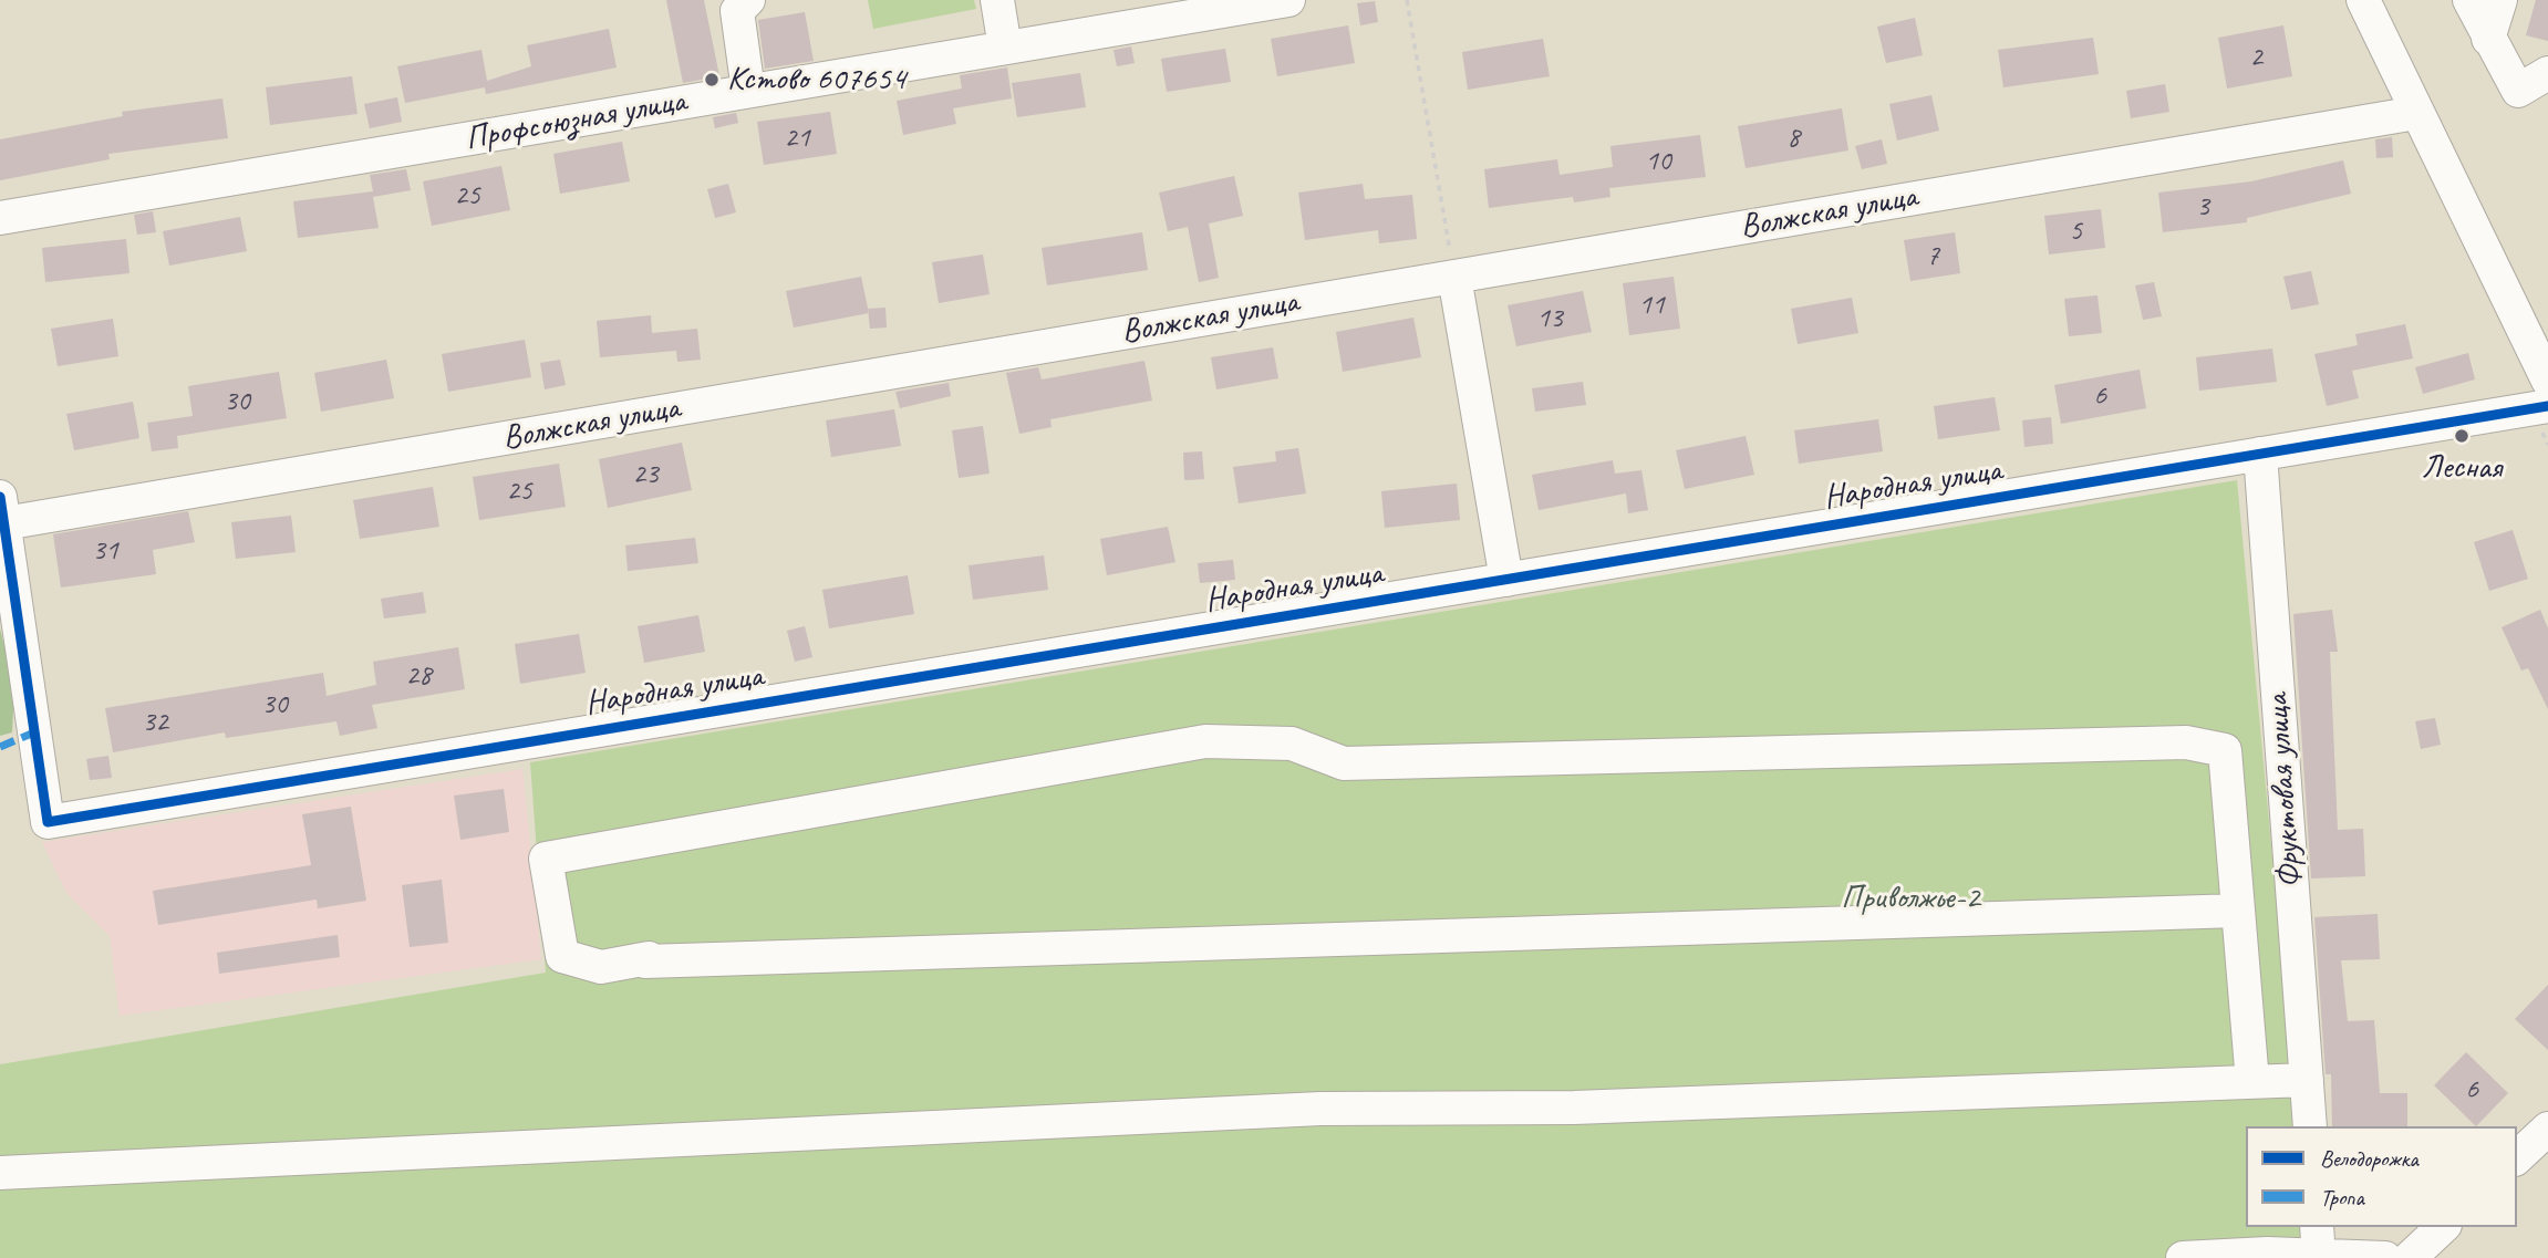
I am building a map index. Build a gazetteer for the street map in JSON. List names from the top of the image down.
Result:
{
  "streets": {
    "street": [
      "Профсоюзная улица",
      "Волжская улица",
      "Народная улица",
      "Фруктовая улица"
    ]
  },
  "crossings": [
    ["Волжская улица", "Народная улица"],
    ["Народная улица", "Фруктовая улица"]
  ],
  "parks": ["Приволжье-2"],
  "places": ["Кстово 607654", "Лесная"],
  "house_numbers": [
    "2",
    "21",
    "8",
    "10",
    "25",
    "3",
    "5",
    "7",
    "11",
    "13",
    "6",
    "30",
    "23",
    "25",
    "31",
    "28",
    "30",
    "32",
    "6"
  ],
  "legend": ["Велодорожка", "Тропа"]
}
